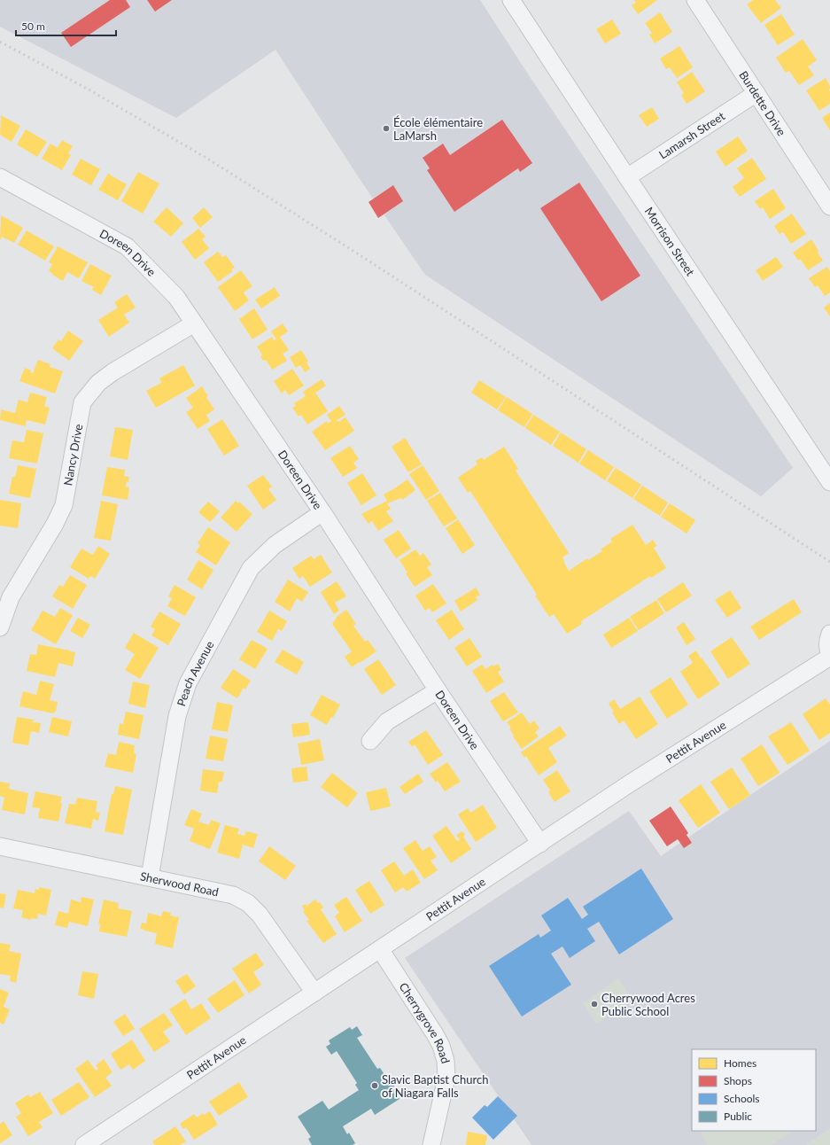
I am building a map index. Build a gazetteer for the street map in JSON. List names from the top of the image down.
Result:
{
  "streets": {
    "street": [
      "Burdette Drive",
      "Lamarsh Street",
      "Morrison Street",
      "Doreen Drive",
      "Nancy Drive",
      "Peach Avenue",
      "Pettit Avenue",
      "Sherwood Road",
      "Cherrygrove Road"
    ]
  },
  "crossings": [
    ["Burdette Drive", "Lamarsh Street"],
    ["Lamarsh Street", "Morrison Street"],
    ["Doreen Drive", "Nancy Drive"],
    ["Doreen Drive", "Peach Avenue"],
    ["Doreen Drive", "Pettit Avenue"],
    ["Peach Avenue", "Sherwood Road"],
    ["Pettit Avenue", "Sherwood Road"],
    ["Pettit Avenue", "Cherrygrove Road"]
  ],
  "places": ["École élémentaire LaMarsh", "Cherrywood Acres Public School", "Slavic Baptist Church of Niagara Falls"],
  "legend": [
    "Homes",
    "Shops",
    "Schools",
    "Public"
  ],
  "scale_bar": "50 m"
}
